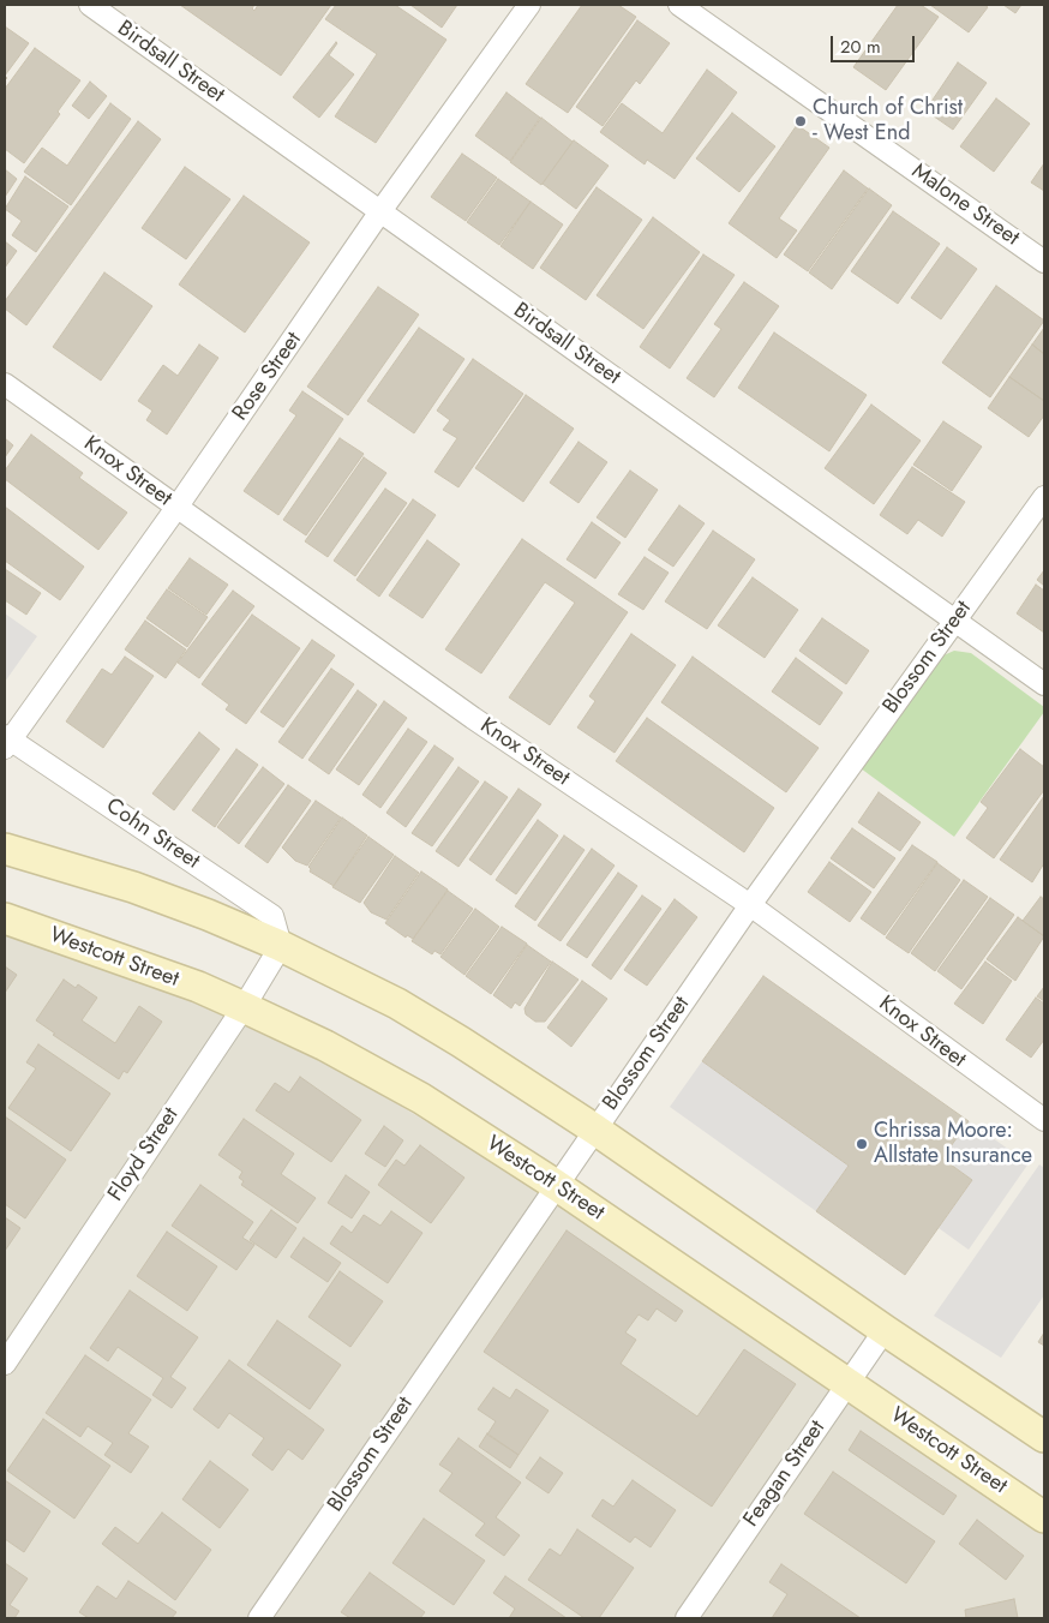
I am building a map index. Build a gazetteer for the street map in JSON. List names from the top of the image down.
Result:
{
  "streets": {
    "main road": ["Westcott Street"],
    "street": [
      "Birdsall Street",
      "Malone Street",
      "Rose Street",
      "Knox Street",
      "Blossom Street",
      "Cohn Street",
      "Floyd Street",
      "Feagan Street"
    ]
  },
  "crossings": [
    ["Birdsall Street", "Rose Street"],
    ["Birdsall Street", "Blossom Street"],
    ["Rose Street", "Knox Street"],
    ["Rose Street", "Cohn Street"],
    ["Knox Street", "Blossom Street"],
    ["Blossom Street", "Westcott Street"],
    ["Cohn Street", "Floyd Street"],
    ["Westcott Street", "Floyd Street"],
    ["Westcott Street", "Feagan Street"]
  ],
  "places": ["Church of Christ - West End", "Chrissa Moore: Allstate Insurance"],
  "scale_bar": "20 m"
}
